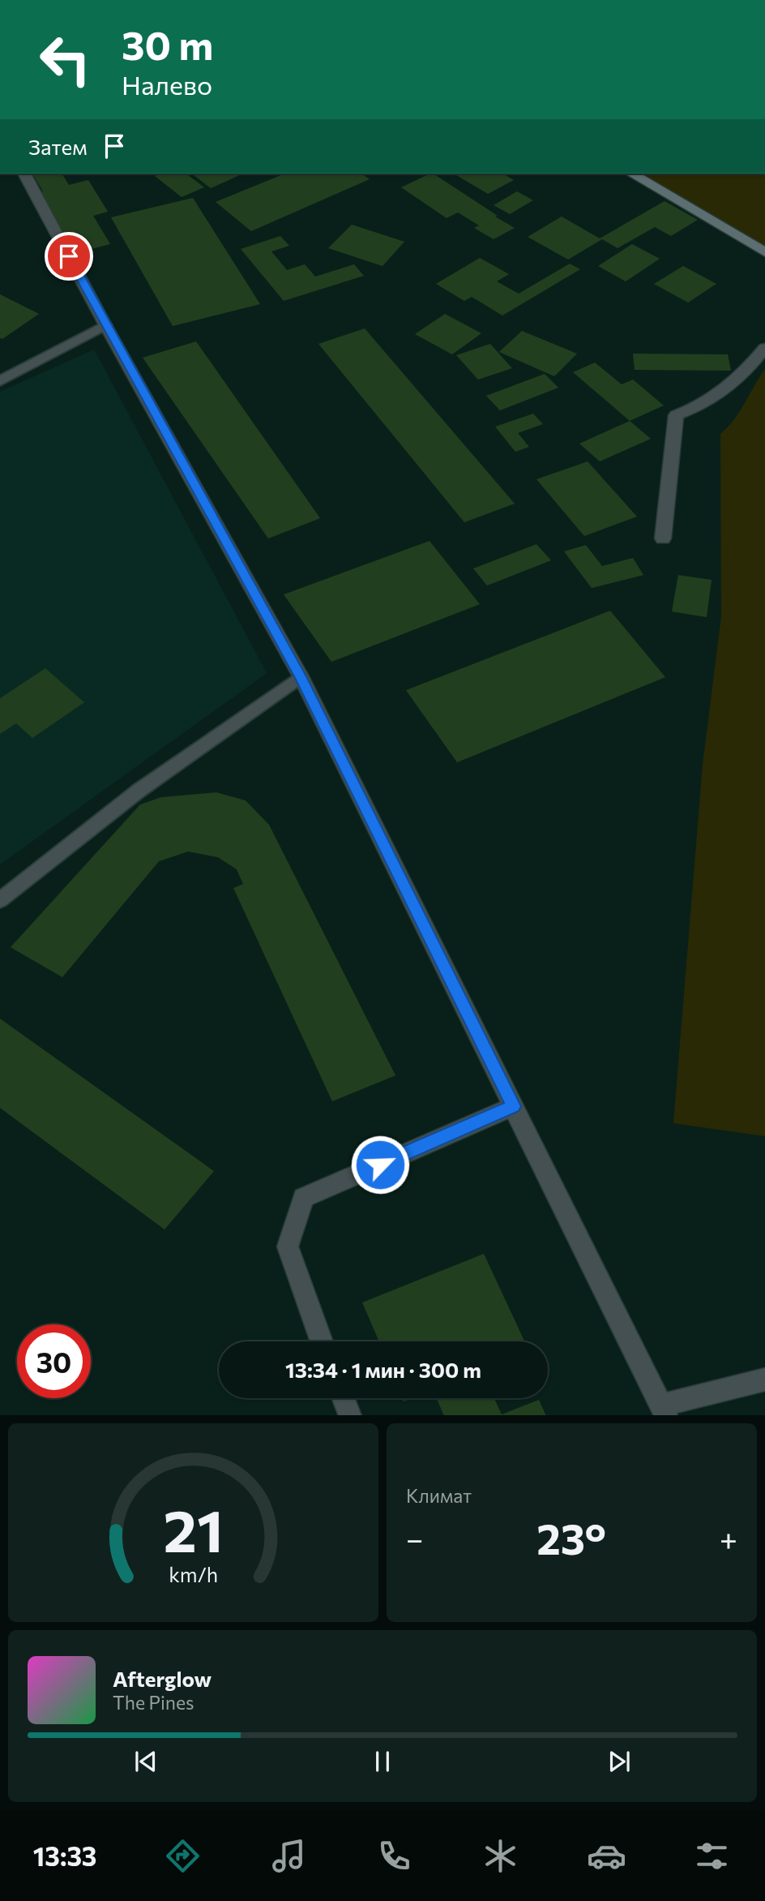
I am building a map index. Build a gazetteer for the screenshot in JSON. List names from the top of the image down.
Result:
{
  "page": {
    "turn": ["30 m", "Налево"],
    "then": "Затем",
    "limit": "30",
    "trip": "13:34 · 1 мин · 300 m",
    "tile": "Климат",
    "heat": ["−", "23°", "+"],
    "song": ["Afterglow", "The Pines"],
    "tabs": "13:33",
    "gauge": ["21", "km/h"]
  }
}
